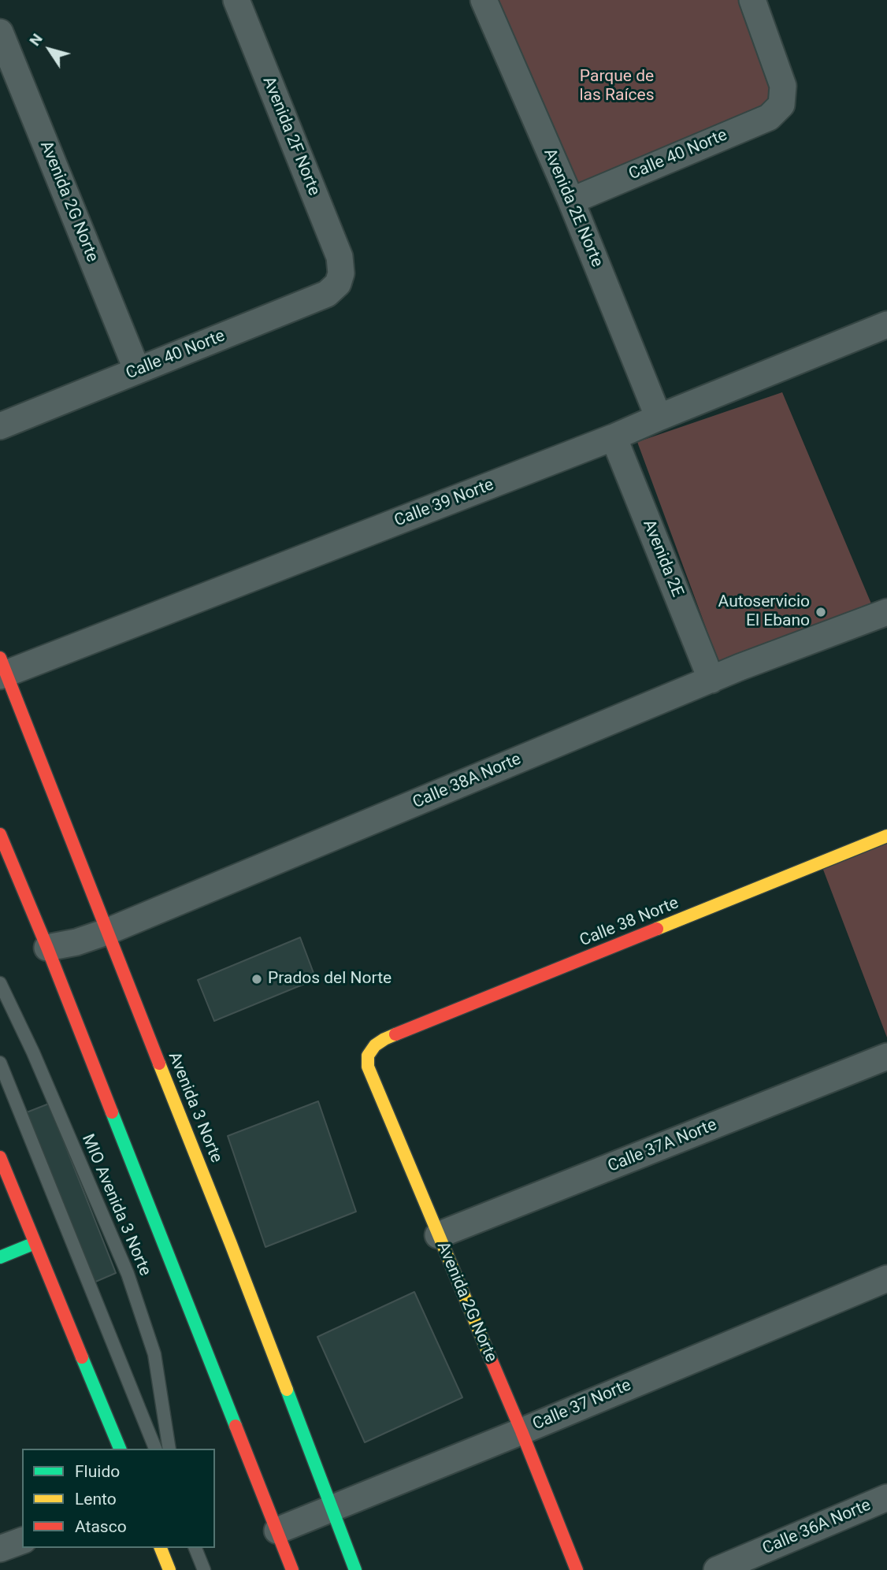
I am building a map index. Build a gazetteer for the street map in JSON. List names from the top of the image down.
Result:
{
  "streets": {
    "street": [
      "Avenida 2F Norte",
      "Calle 40 Norte",
      "Avenida 2G Norte",
      "Avenida 2E Norte",
      "Calle 39 Norte",
      "Avenida 2E",
      "Calle 38A Norte",
      "Calle 38 Norte",
      "Avenida 3 Norte",
      "Calle 37A Norte",
      "Calle 37 Norte",
      "Calle 36A Norte"
    ],
    "lane": ["MIO Avenida 3 Norte"]
  },
  "crossings": [
    ["Avenida 2F Norte", "Calle 40 Norte"],
    ["Calle 40 Norte", "Avenida 2G Norte"],
    ["Calle 40 Norte", "Avenida 2E Norte"],
    ["Avenida 2G Norte", "Calle 38 Norte"],
    ["Avenida 2G Norte", "Calle 37A Norte"],
    ["Avenida 2G Norte", "Calle 37 Norte"],
    ["Avenida 2E Norte", "Calle 39 Norte"],
    ["Calle 39 Norte", "Avenida 2E"],
    ["Calle 39 Norte", "Avenida 3 Norte"],
    ["Avenida 2E", "Calle 38A Norte"],
    ["Calle 38A Norte", "Avenida 3 Norte"],
    ["Avenida 3 Norte", "Calle 37 Norte"]
  ],
  "parks": ["Parque de las Raíces"],
  "places": ["Autoservicio El Ebano", "Prados del Norte"],
  "legend": ["Fluido", "Lento", "Atasco"],
  "north": "top left"
}
